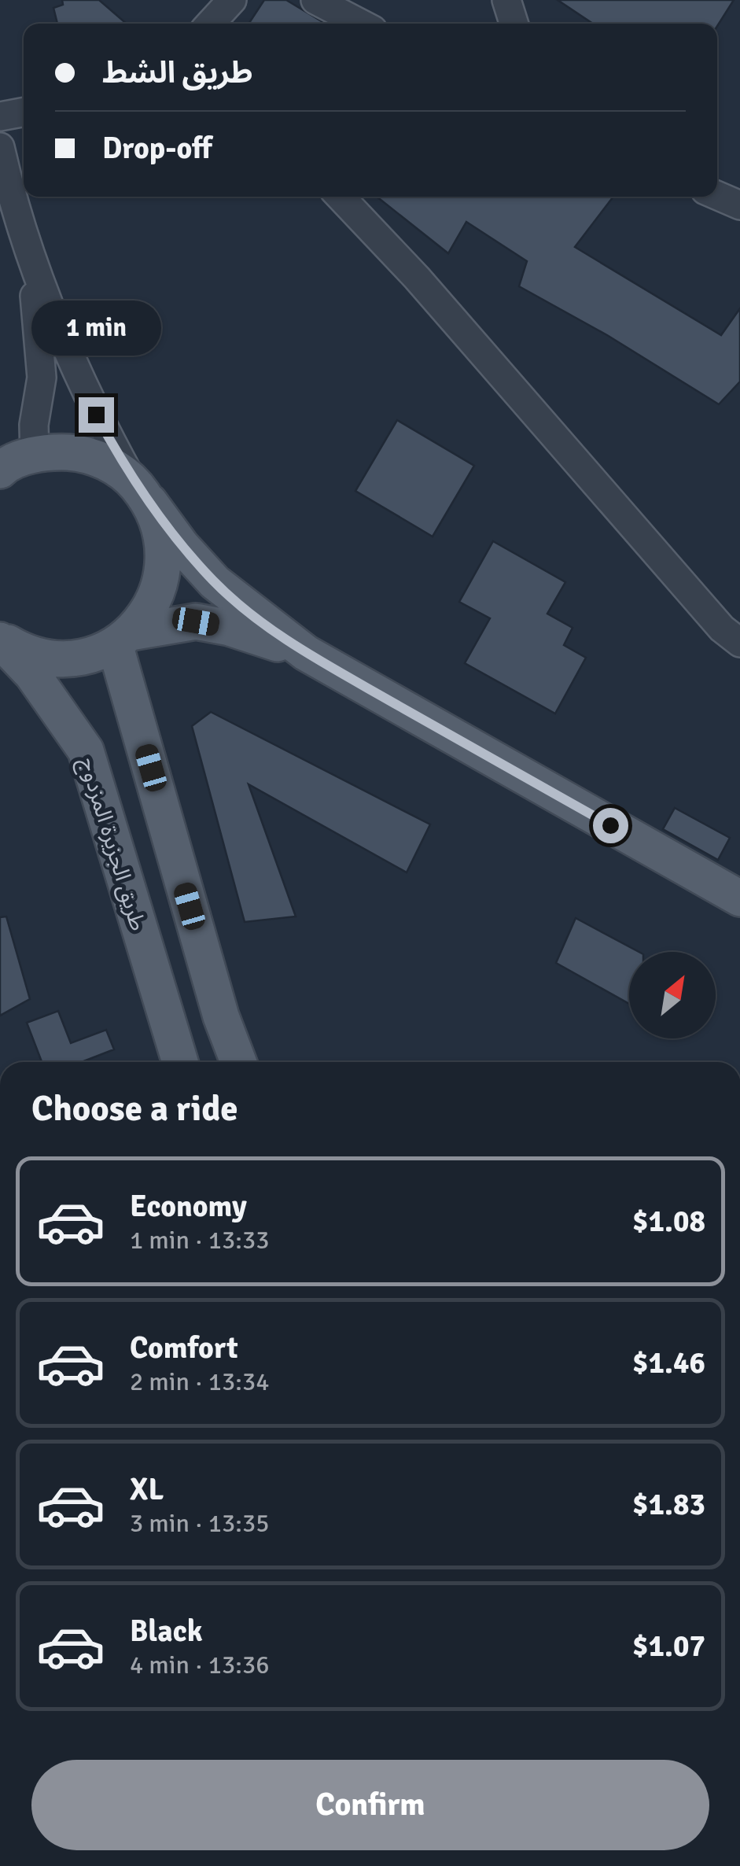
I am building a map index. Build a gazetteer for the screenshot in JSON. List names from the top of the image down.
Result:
{
  "streets": {
    "main road": ["طريق الجزيرة المزدوج"]
  },
  "north": "top right",
  "page": {
    "banner": ["طريق الشط", "Drop-off"],
    "bubble": "1 min",
    "heading": "Choose a ride",
    "list": [
      {
        "name": "Economy",
        "note": "1 min · 13:33",
        "value": "$1.08"
      },
      {
        "name": "Comfort",
        "note": "2 min · 13:34",
        "value": "$1.46"
      },
      {
        "name": "XL",
        "note": "3 min · 13:35",
        "value": "$1.83"
      },
      {
        "name": "Black",
        "note": "4 min · 13:36",
        "value": "$1.07"
      }
    ],
    "buttons": "Confirm"
  }
}
